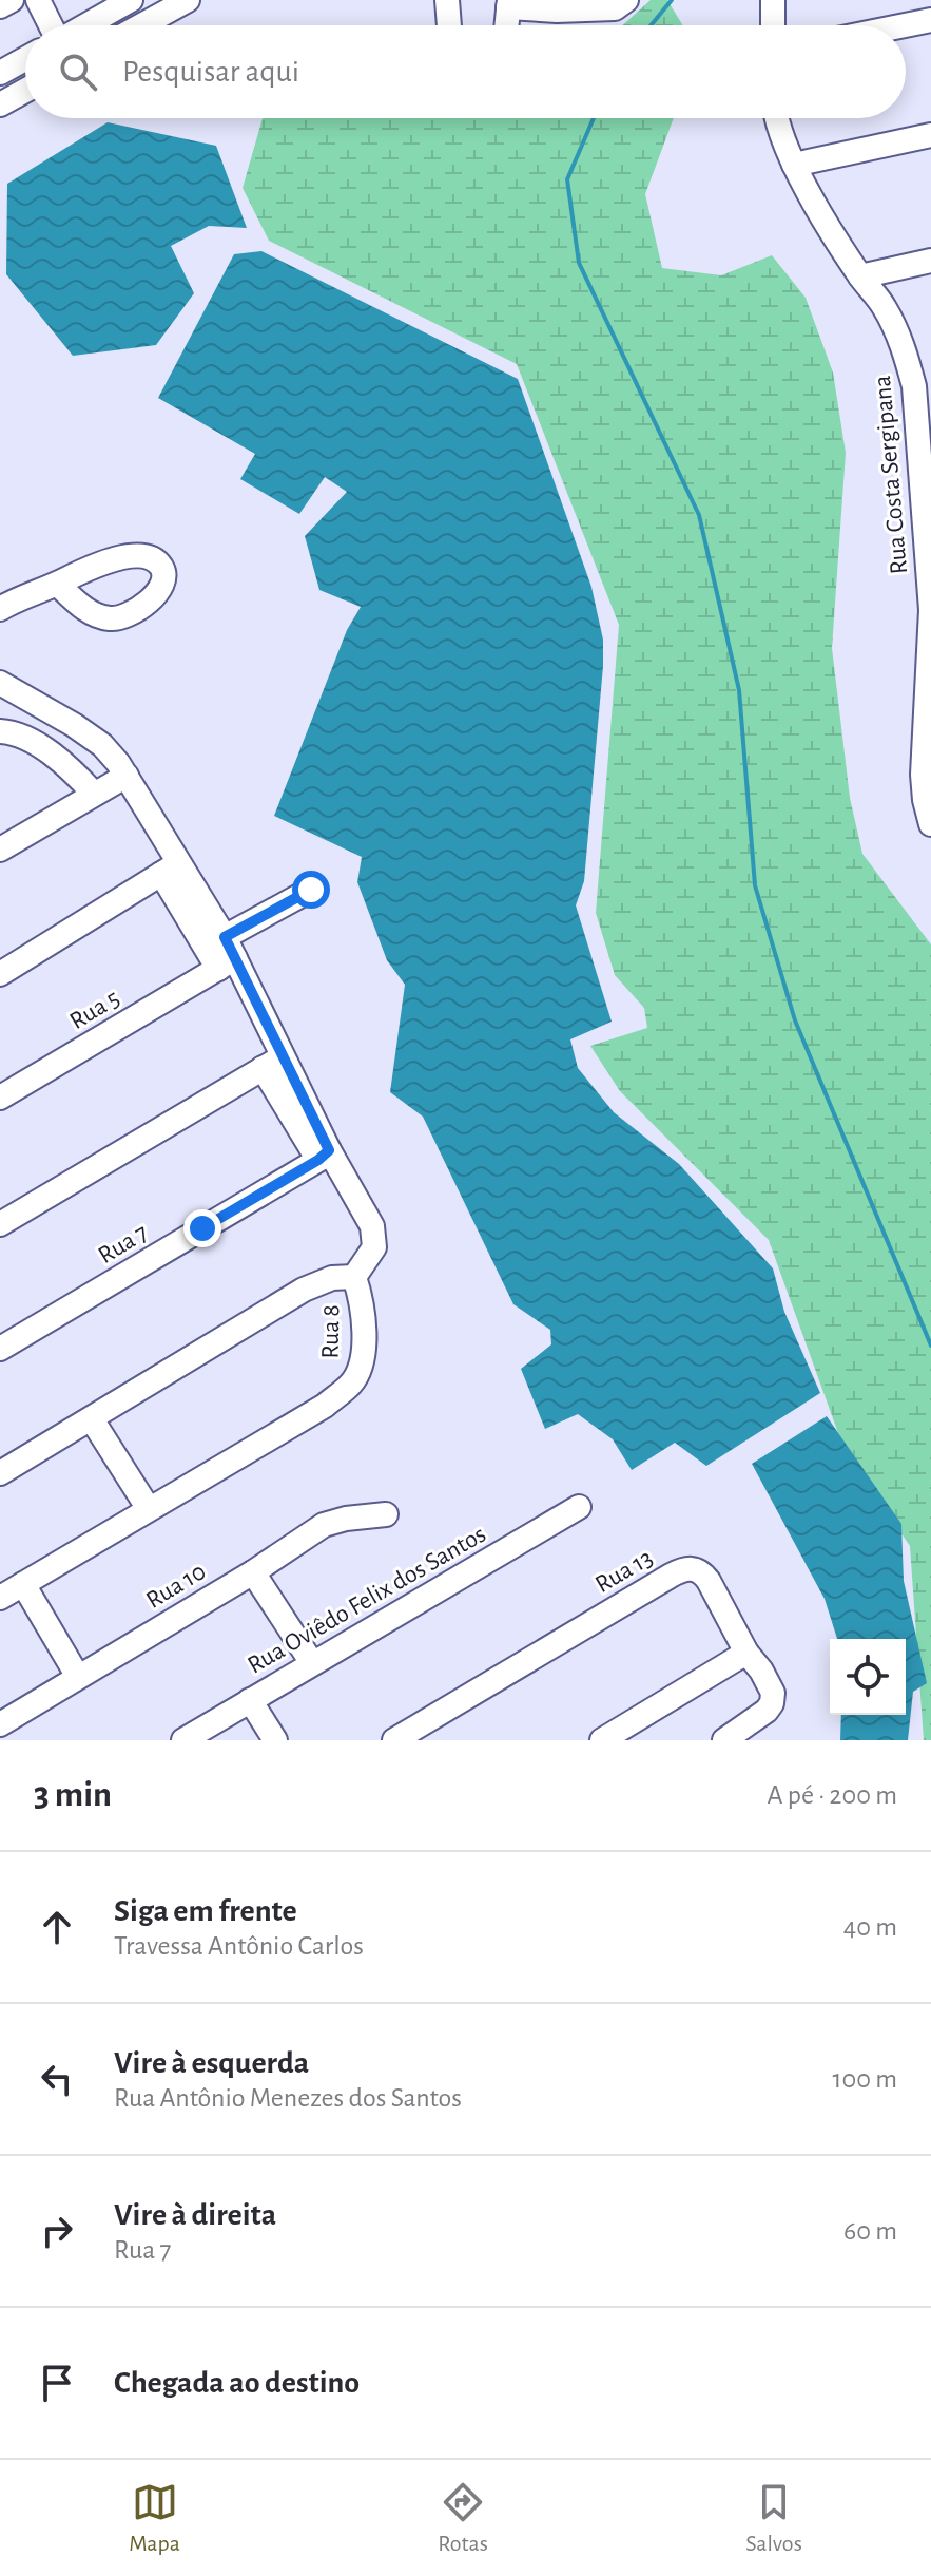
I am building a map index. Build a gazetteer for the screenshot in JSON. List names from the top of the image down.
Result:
{
  "streets": {
    "street": [
      "Rua Costa Sergipana",
      "Rua 5",
      "Rua 7",
      "Rua 8",
      "Rua 13",
      "Rua 10",
      "Rua Oviêdo Felix dos Santos"
    ]
  },
  "page": {
    "search": "Pesquisar aqui",
    "heading": ["3 min", "A pé · 200 m"],
    "list": [
      ["Siga em frente", "Travessa Antônio Carlos", "40 m"],
      ["Vire à esquerda", "Rua Antônio Menezes dos Santos", "100 m"],
      ["Vire à direita", "Rua 7", "60 m"],
      "Chegada ao destino"
    ],
    "nav": ["Mapa", "Rotas", "Salvos"]
  }
}
